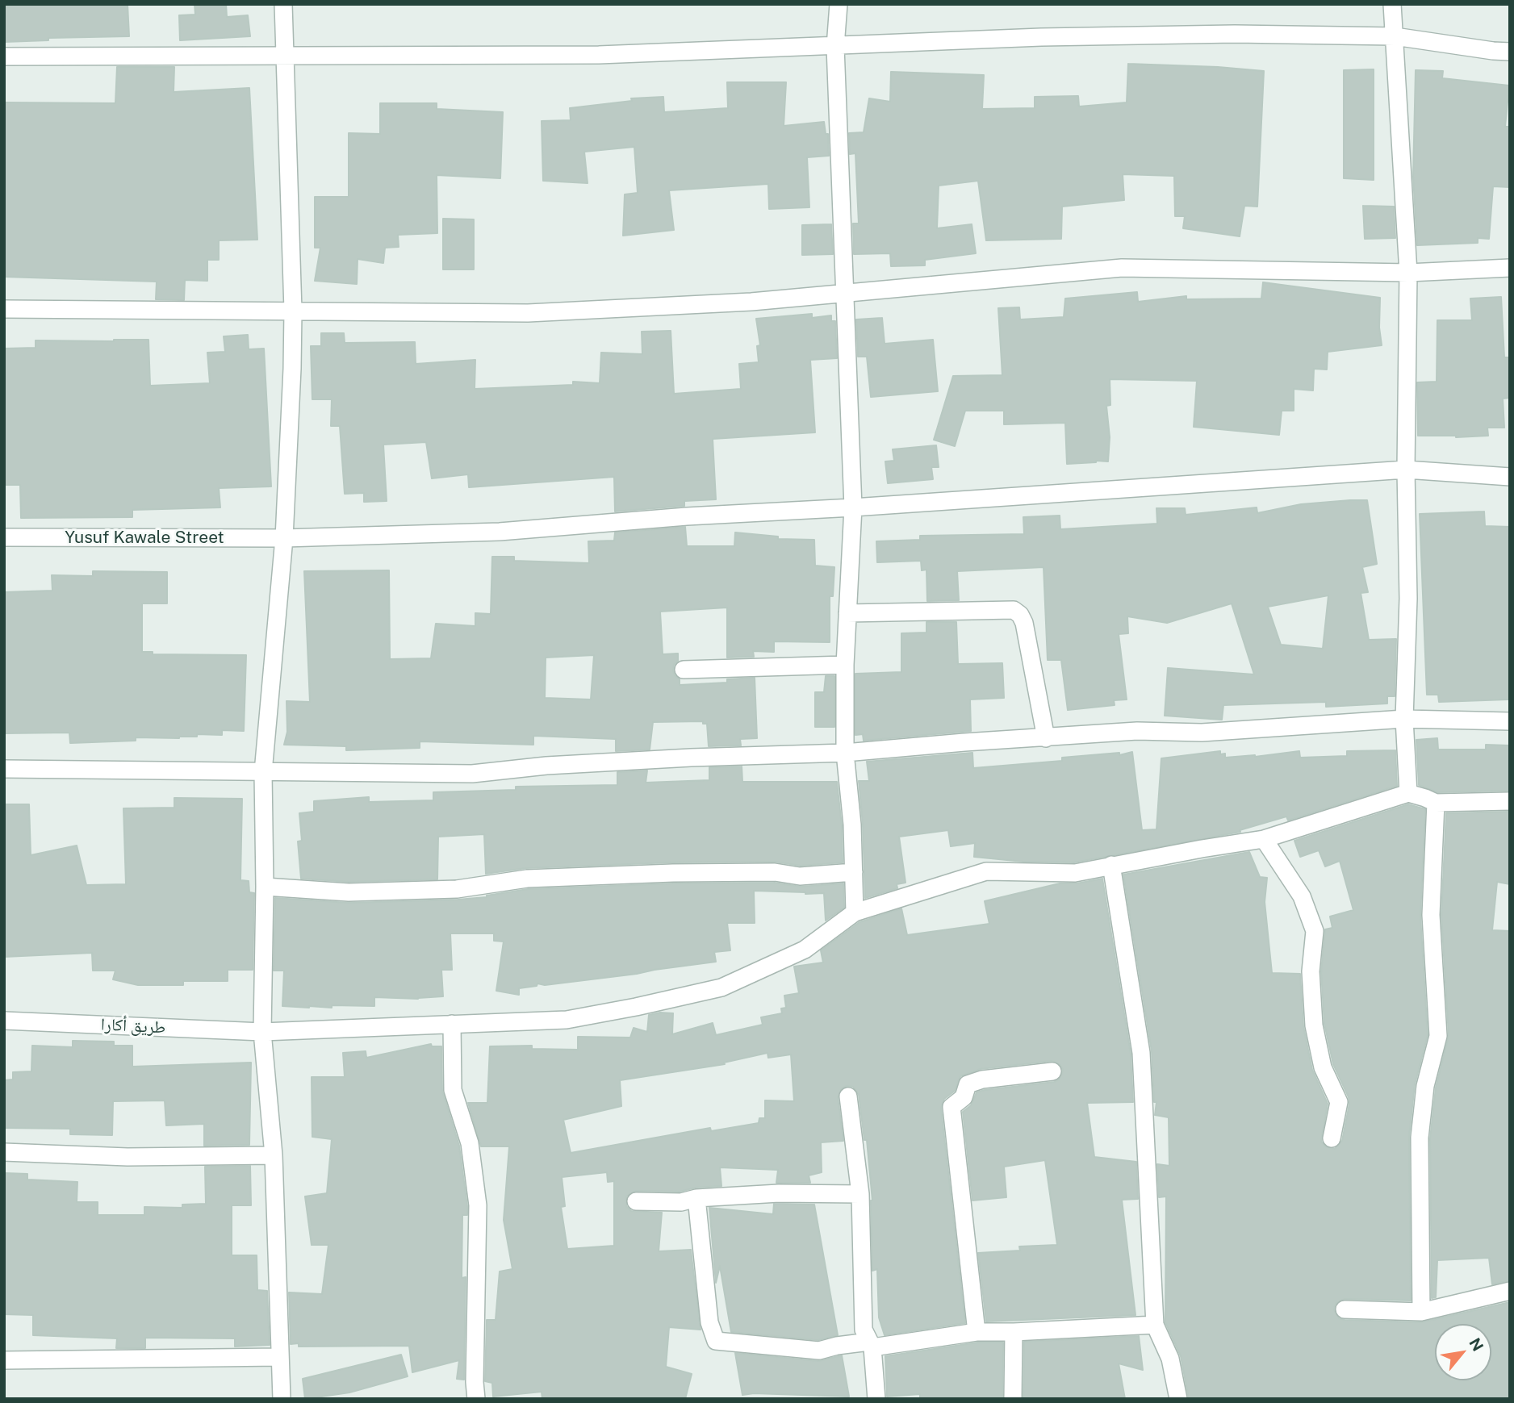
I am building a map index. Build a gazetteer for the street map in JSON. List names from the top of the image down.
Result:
{
  "streets": {
    "street": ["Yusuf Kawale Street", "طريق أكارا"]
  },
  "north": "top right"
}
